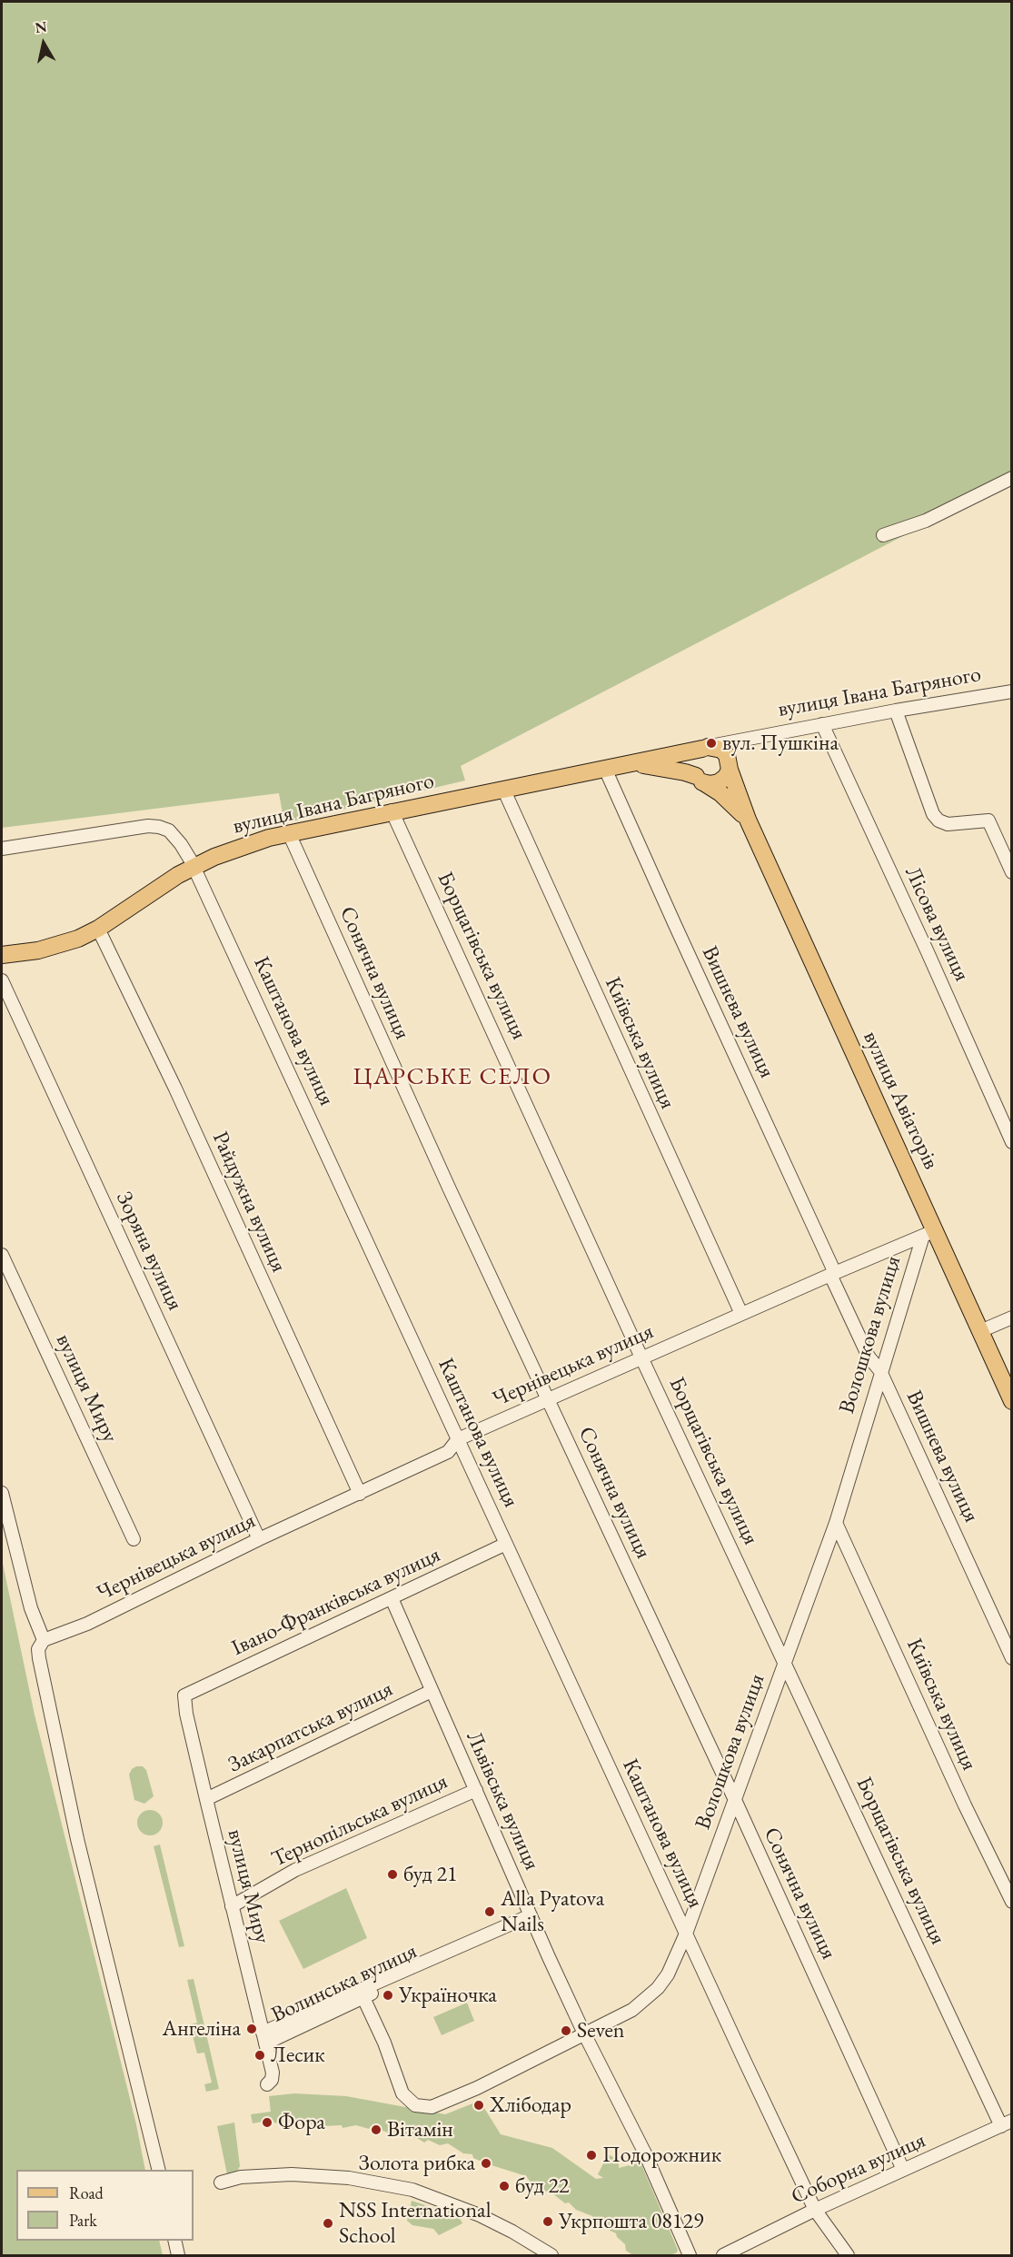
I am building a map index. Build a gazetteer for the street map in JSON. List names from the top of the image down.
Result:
{
  "streets": {
    "main road": ["вулиця Івана Багряного", "вулиця Авіаторів"],
    "street": [
      "Лісова вулиця",
      "Борщагівська вулиця",
      "Сонячна вулиця",
      "Вишнева вулиця",
      "Каштанова вулиця",
      "Київська вулиця",
      "Райдужна вулиця",
      "Зоряна вулиця",
      "Волошкова вулиця",
      "Чернівецька вулиця",
      "вулиця Миру",
      "Івано-Франківська вулиця",
      "Закарпатська вулиця",
      "Львівська вулиця",
      "Тернопільська вулиця",
      "Волинська вулиця",
      "Соборна вулиця"
    ]
  },
  "crossings": [
    ["вулиця Івана Багряного", "Лісова вулиця"],
    ["вулиця Івана Багряного", "Борщагівська вулиця"],
    ["вулиця Івана Багряного", "Сонячна вулиця"],
    ["вулиця Івана Багряного", "Вишнева вулиця"],
    ["вулиця Івана Багряного", "Каштанова вулиця"],
    ["вулиця Івана Багряного", "Київська вулиця"],
    ["вулиця Івана Багряного", "вулиця Авіаторів"],
    ["вулиця Івана Багряного", "Райдужна вулиця"],
    ["Борщагівська вулиця", "Волошкова вулиця"],
    ["Борщагівська вулиця", "Чернівецька вулиця"],
    ["Борщагівська вулиця", "Соборна вулиця"],
    ["Сонячна вулиця", "Волошкова вулиця"],
    ["Сонячна вулиця", "Чернівецька вулиця"],
    ["Сонячна вулиця", "Соборна вулиця"],
    ["Вишнева вулиця", "Волошкова вулиця"],
    ["Вишнева вулиця", "Чернівецька вулиця"],
    ["Каштанова вулиця", "Волошкова вулиця"],
    ["Каштанова вулиця", "Чернівецька вулиця"],
    ["Каштанова вулиця", "Івано-Франківська вулиця"],
    ["Каштанова вулиця", "Соборна вулиця"],
    ["Київська вулиця", "Волошкова вулиця"],
    ["Київська вулиця", "Чернівецька вулиця"],
    ["вулиця Авіаторів", "Волошкова вулиця"],
    ["вулиця Авіаторів", "Чернівецька вулиця"],
    ["Райдужна вулиця", "Чернівецька вулиця"],
    ["Зоряна вулиця", "Чернівецька вулиця"],
    ["Волошкова вулиця", "Чернівецька вулиця"],
    ["Волошкова вулиця", "Львівська вулиця"],
    ["Волошкова вулиця", "Волинська вулиця"],
    ["вулиця Миру", "Івано-Франківська вулиця"],
    ["вулиця Миру", "Закарпатська вулиця"],
    ["вулиця Миру", "Тернопільська вулиця"],
    ["вулиця Миру", "Волинська вулиця"],
    ["Івано-Франківська вулиця", "Львівська вулиця"],
    ["Закарпатська вулиця", "Львівська вулиця"],
    ["Львівська вулиця", "Тернопільська вулиця"],
    ["Львівська вулиця", "Волинська вулиця"]
  ],
  "districts": ["ЦАРСЬКЕ СЕЛО"],
  "places": [
    "вул. Пушкіна",
    "буд 21",
    "Alla Pyatova Nails",
    "Україночка",
    "Ангеліна",
    "Seven",
    "Лесик",
    "Хлібодар",
    "Фора",
    "Вітамін",
    "Подорожник",
    "Золота рибка",
    "буд 22",
    "Укрпошта 08129",
    "NSS International School"
  ],
  "legend": ["Road", "Park"],
  "north": "top"
}
